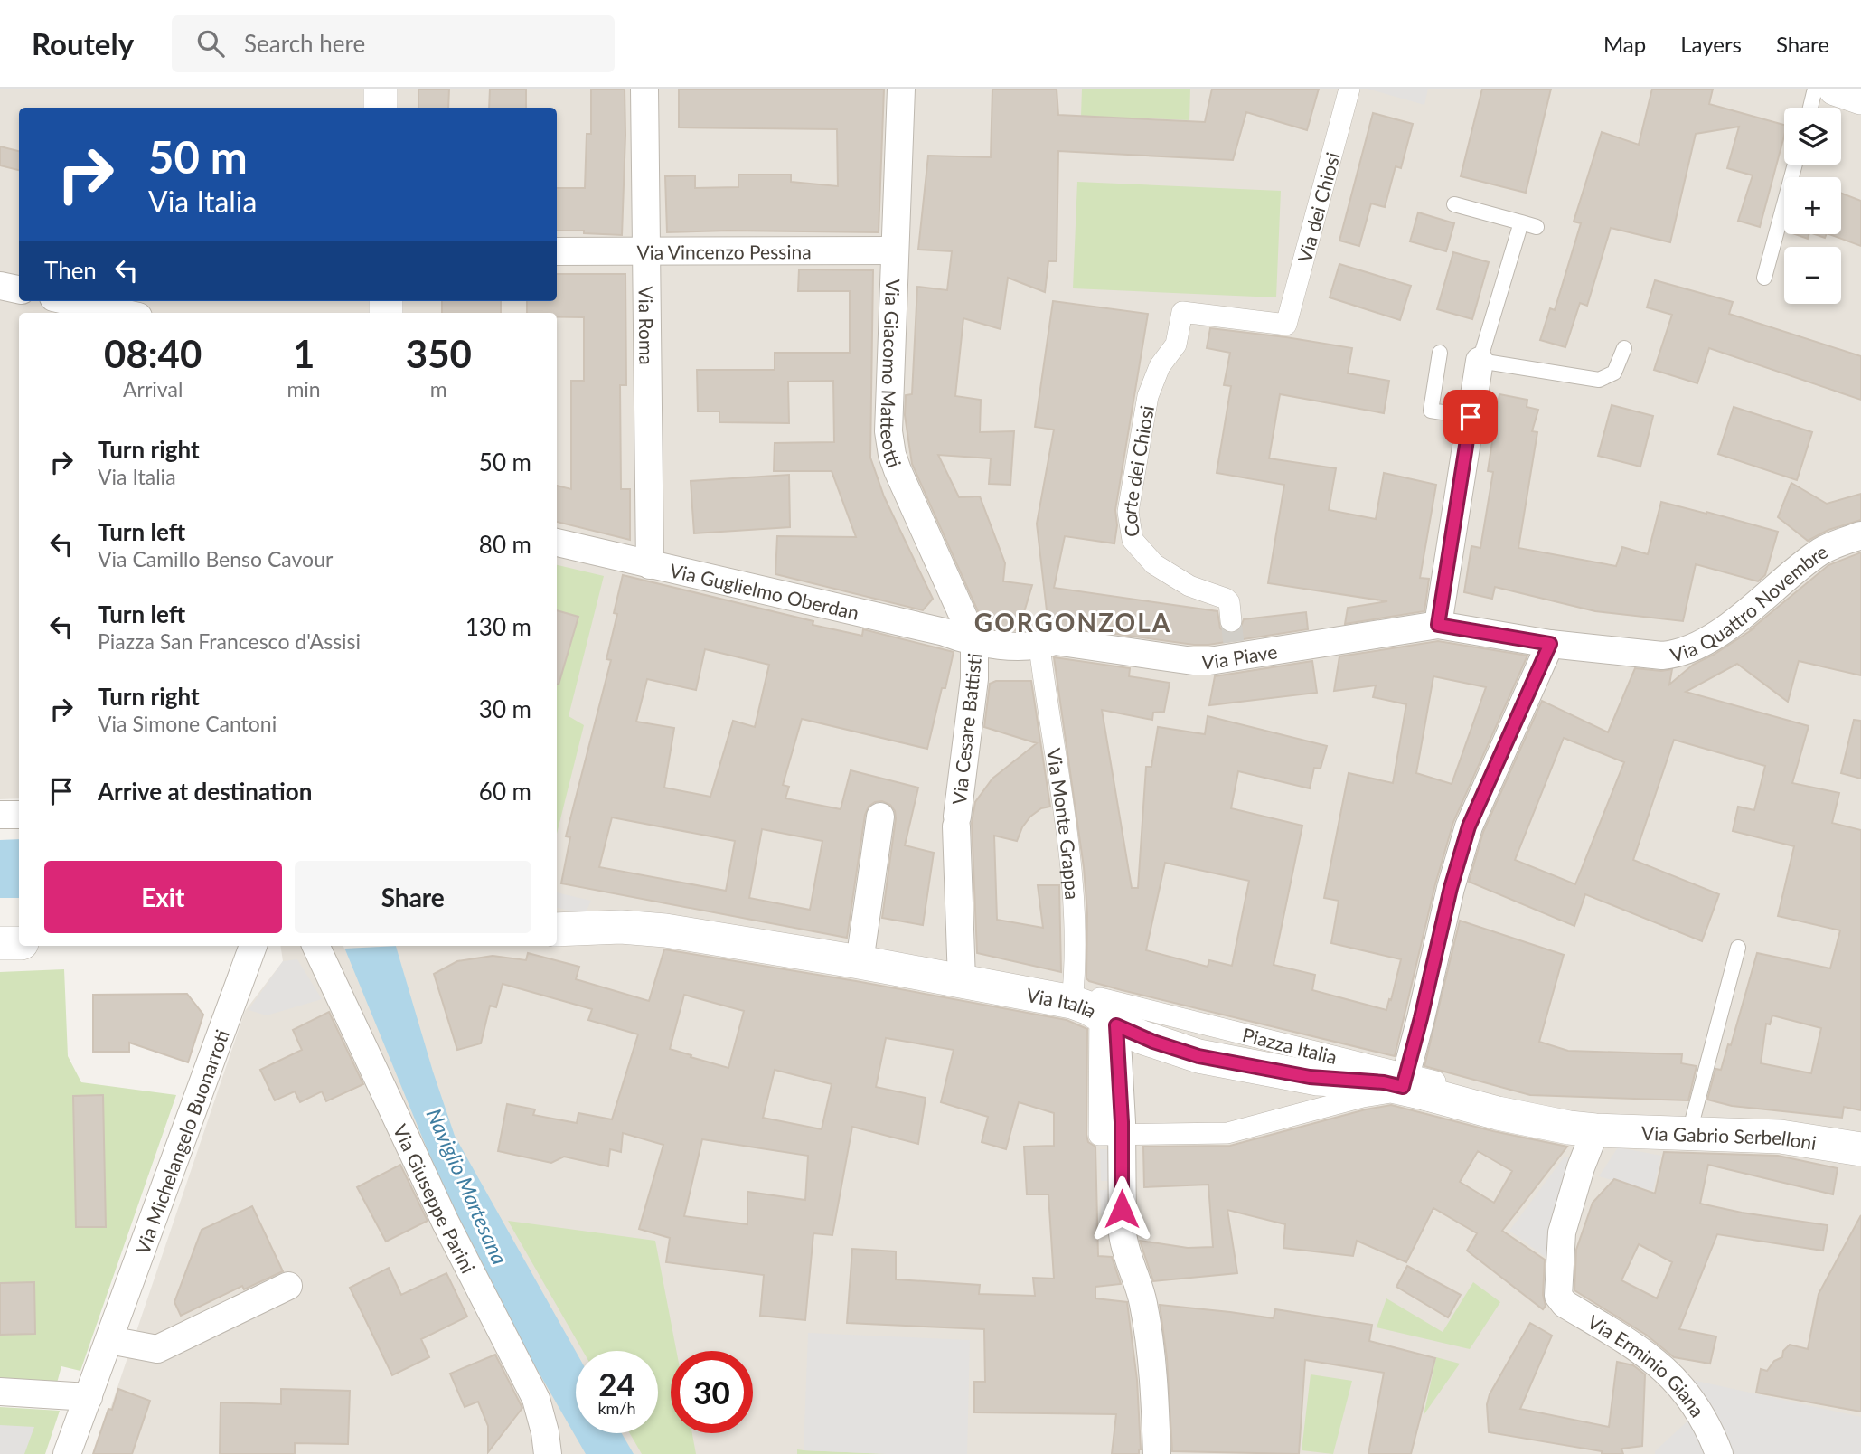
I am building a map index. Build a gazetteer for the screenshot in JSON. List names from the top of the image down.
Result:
{
  "streets": {
    "street": [
      "Via dei Chiosi",
      "Via Vincenzo Pessina",
      "Via Roma",
      "Via Giacomo Matteotti",
      "Corte dei Chiosi",
      "Via Guglielmo Oberdan",
      "Via Quattro Novembre",
      "Via Piave",
      "Via Cesare Battisti",
      "Via Monte Grappa",
      "Via Italia",
      "Via Gabrio Serbelloni",
      "Via Michelangelo Buonarroti",
      "Via Giuseppe Parini",
      "Via Erminio Giana"
    ]
  },
  "crossings": [
    ["Via dei Chiosi", "Corte dei Chiosi"],
    ["Via Vincenzo Pessina", "Via Roma"],
    ["Via Vincenzo Pessina", "Via Giacomo Matteotti"],
    ["Via Roma", "Via Guglielmo Oberdan"],
    ["Via Giacomo Matteotti", "Via Guglielmo Oberdan"],
    ["Via Giacomo Matteotti", "Via Cesare Battisti"],
    ["Via Guglielmo Oberdan", "Via Piave"],
    ["Via Guglielmo Oberdan", "Via Cesare Battisti"],
    ["Via Guglielmo Oberdan", "Via Monte Grappa"],
    ["Via Quattro Novembre", "Via Piave"],
    ["Via Piave", "Via Monte Grappa"],
    ["Via Cesare Battisti", "Via Italia"],
    ["Via Monte Grappa", "Via Italia"],
    ["Via Italia", "Via Gabrio Serbelloni"],
    ["Via Italia", "Via Erminio Giana"],
    ["Via Gabrio Serbelloni", "Via Erminio Giana"]
  ],
  "districts": ["GORGONZOLA"],
  "water": ["Naviglio Martesana"],
  "page": {
    "header": "Routely",
    "search": "Search here",
    "nav": ["Map", "Layers", "Share"],
    "map_buttons": ["+", "−"],
    "turn": ["50 m", "Via Italia"],
    "then": "Then",
    "eta": [
      "08:40",
      "Arrival",
      "1",
      "min",
      "350",
      "m"
    ],
    "list": [
      {
        "name": "Turn right",
        "note": "Via Italia",
        "value": "50 m"
      },
      {
        "name": "Turn left",
        "note": "Via Camillo Benso Cavour",
        "value": "80 m"
      },
      {
        "name": "Turn left",
        "note": "Piazza San Francesco d'Assisi",
        "value": "130 m"
      },
      {
        "name": "Turn right",
        "note": "Via Simone Cantoni",
        "value": "30 m"
      },
      {
        "name": "Arrive at destination",
        "value": "60 m"
      }
    ],
    "buttons": ["Exit", "Share"],
    "speed": "24 km/h",
    "limit": "30"
  }
}
